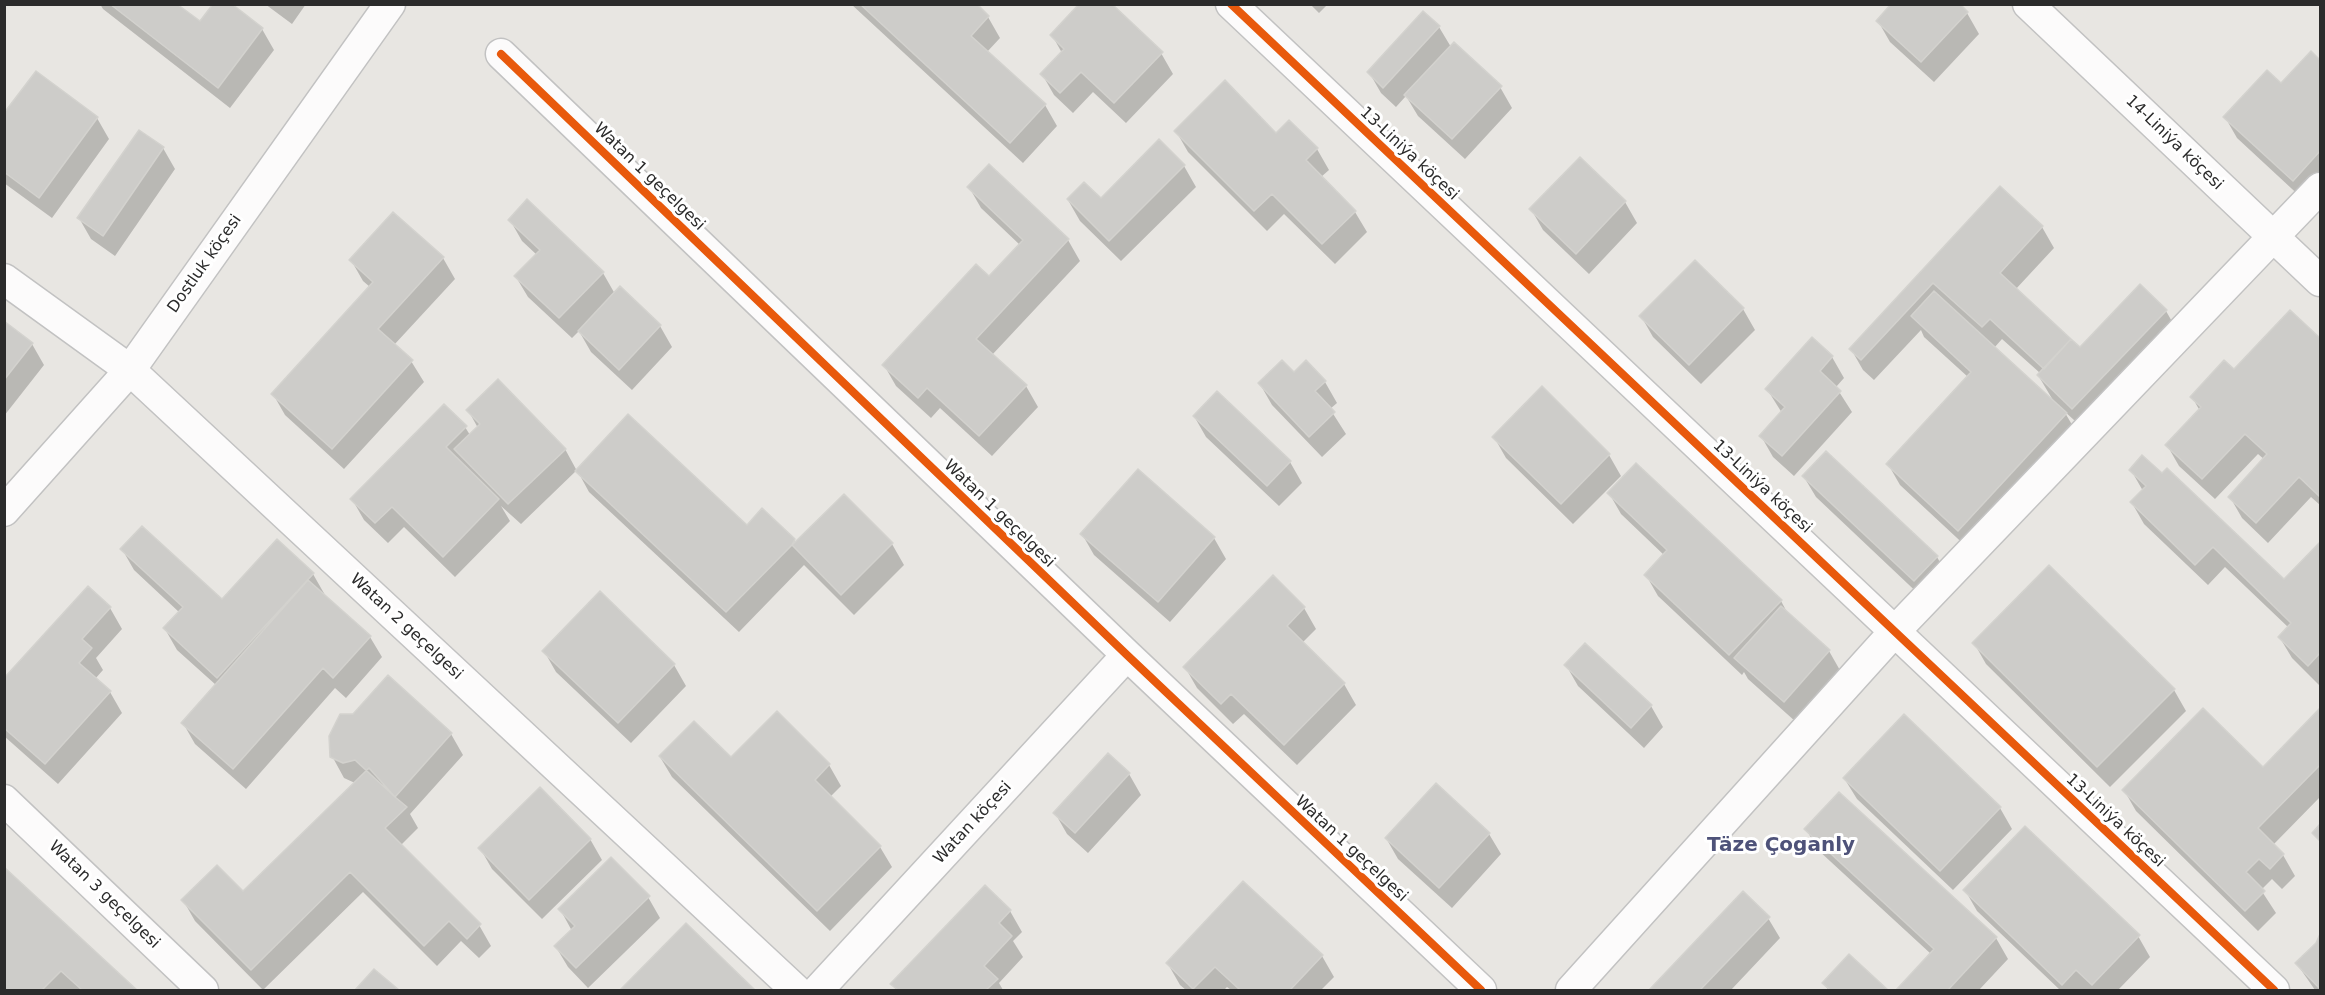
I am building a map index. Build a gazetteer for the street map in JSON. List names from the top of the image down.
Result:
{
  "streets": {
    "street": [
      "14-Liniýa köçesi",
      "13-Liniýa köçesi",
      "Watan 1 geçelgesi",
      "Dostluk köçesi",
      "Watan 2 geçelgesi",
      "Watan köçesi",
      "Watan 3 geçelgesi"
    ]
  },
  "crossings": [
    ["Watan 1 geçelgesi", "Watan köçesi"],
    ["Dostluk köçesi", "Watan 2 geçelgesi"]
  ],
  "districts": ["Täze Çoganly"]
}
